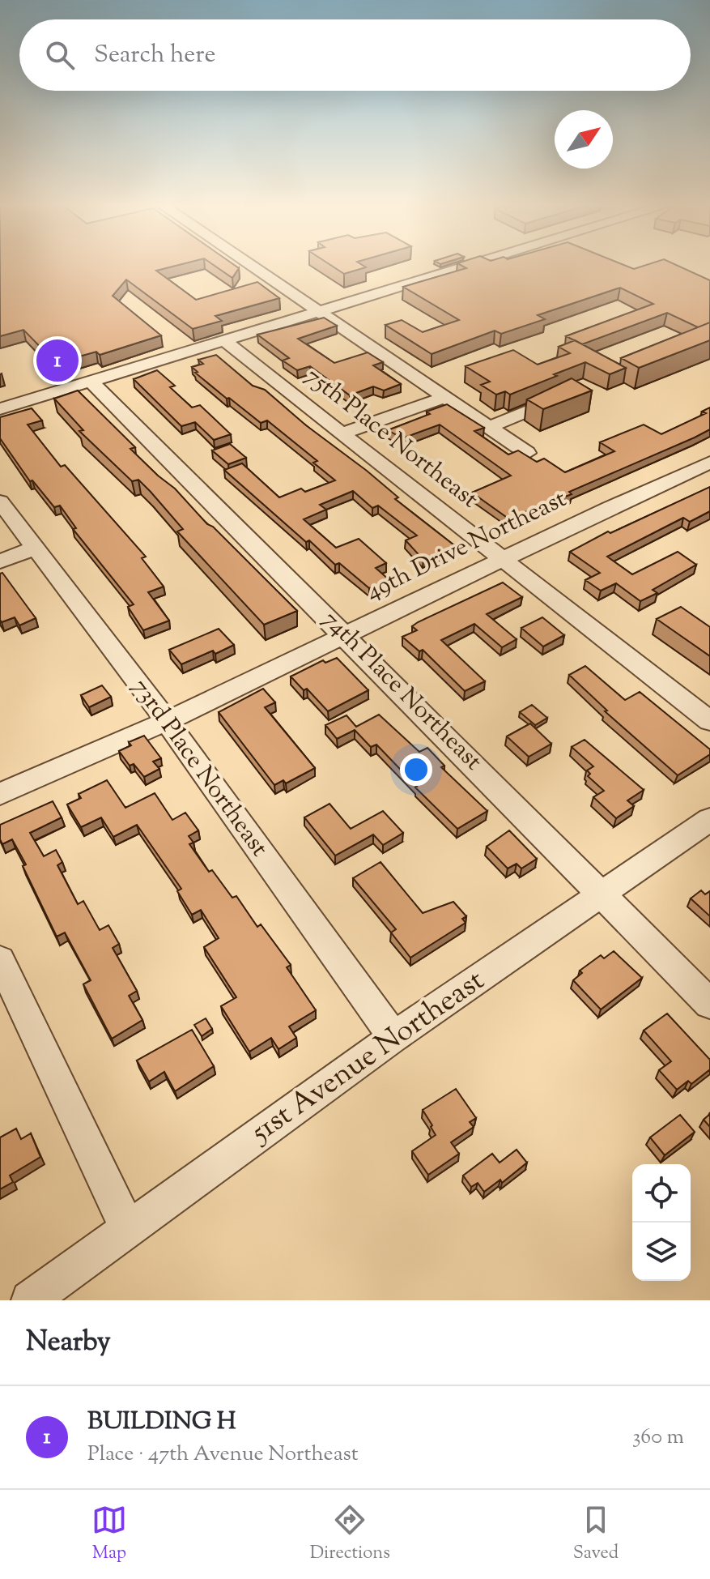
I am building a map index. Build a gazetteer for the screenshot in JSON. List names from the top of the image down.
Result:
{
  "streets": {
    "street": [
      "75th Place Northeast",
      "49th Drive Northeast",
      "74th Place Northeast",
      "73rd Place Northeast",
      "51st Avenue Northeast"
    ]
  },
  "crossings": [
    ["75th Place Northeast", "49th Drive Northeast"],
    ["49th Drive Northeast", "74th Place Northeast"],
    ["49th Drive Northeast", "73rd Place Northeast"],
    ["74th Place Northeast", "51st Avenue Northeast"],
    ["73rd Place Northeast", "51st Avenue Northeast"]
  ],
  "north": "top right",
  "page": {
    "search": "Search here",
    "pins": "1",
    "heading": "Nearby",
    "list": [
      {
        "mark": "1",
        "name": "BUILDING H",
        "note": "Place · 47th Avenue Northeast",
        "value": "360 m"
      }
    ],
    "nav": ["Map", "Directions", "Saved"]
  }
}
